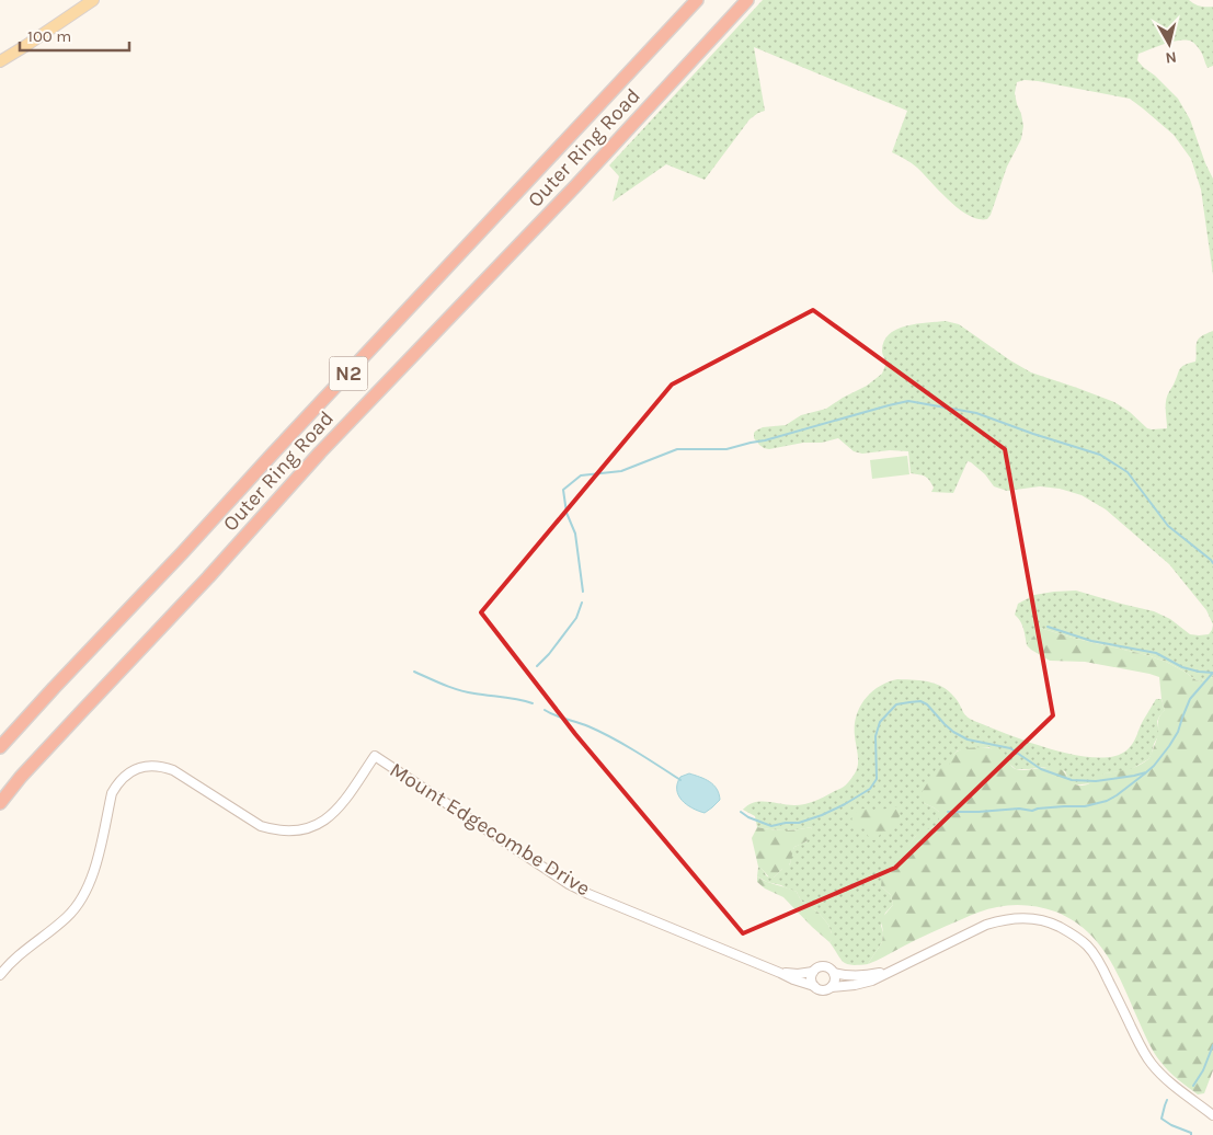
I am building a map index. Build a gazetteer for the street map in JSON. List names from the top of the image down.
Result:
{
  "streets": {
    "highway": ["Outer Ring Road", "N2"],
    "street": ["Mount Edgecombe Drive"]
  },
  "scale_bar": "100 m",
  "north": "bottom"
}
